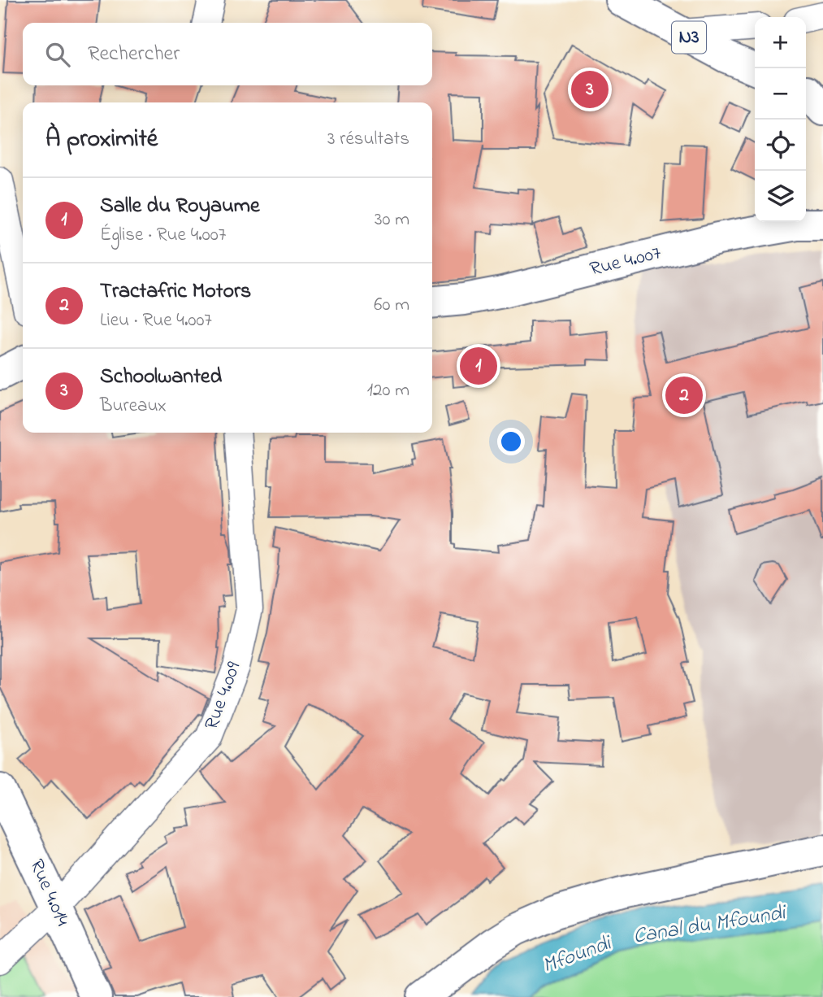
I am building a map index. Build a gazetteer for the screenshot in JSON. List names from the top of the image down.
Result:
{
  "streets": {
    "main road": ["N3", "Rue 4.007", "Rue 4.014"],
    "street": ["Rue 4.009"]
  },
  "crossings": [
    ["Rue 4.009", "Rue 4.014"]
  ],
  "water": ["Canal du Mfoundi", "Mfoundi"],
  "page": {
    "map_buttons": ["+", "−"],
    "search": "Rechercher",
    "pins": ["3", "1", "2"],
    "heading": ["À proximité", "3 résultats"],
    "list": [
      {
        "mark": "1",
        "name": "Salle du Royaume",
        "note": "Église · Rue 4.007",
        "value": "30 m"
      },
      {
        "mark": "2",
        "name": "Tractafric Motors",
        "note": "Lieu · Rue 4.007",
        "value": "60 m"
      },
      {
        "mark": "3",
        "name": "Schoolwanted",
        "note": "Bureaux",
        "value": "120 m"
      }
    ]
  }
}
